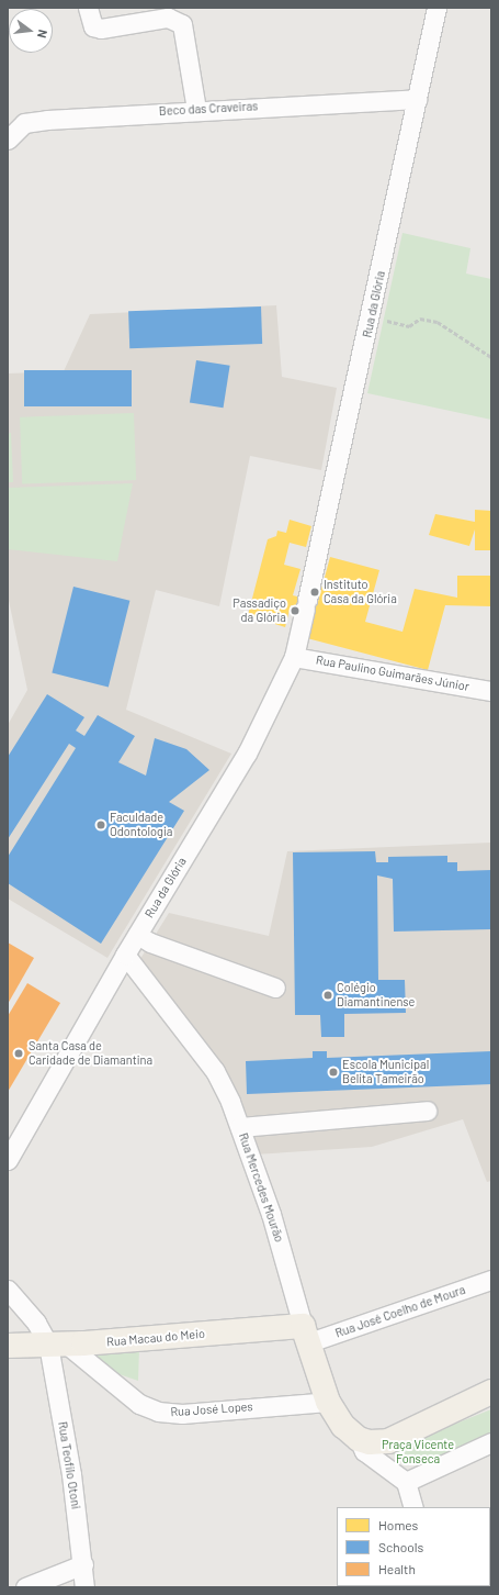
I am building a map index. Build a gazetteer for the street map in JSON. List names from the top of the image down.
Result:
{
  "streets": {
    "main road": ["Rua Mercedes Mourão", "Rua Macau do Meio"],
    "street": [
      "Beco das Craveiras",
      "Rua da Glória",
      "Rua Paulino Guimarães Júnior",
      "Rua José Coelho de Moura",
      "Rua José Lopes",
      "Rua Teofilo Otoni"
    ]
  },
  "crossings": [
    ["Beco das Craveiras", "Rua da Glória"],
    ["Rua da Glória", "Rua Paulino Guimarães Júnior"],
    ["Rua da Glória", "Rua Mercedes Mourão"],
    ["Rua Mercedes Mourão", "Rua José Coelho de Moura"],
    ["Rua Mercedes Mourão", "Rua Macau do Meio"],
    ["Rua Mercedes Mourão", "Rua José Lopes"],
    ["Rua José Coelho de Moura", "Rua Macau do Meio"],
    ["Rua Macau do Meio", "Rua José Lopes"],
    ["Rua Macau do Meio", "Rua Teofilo Otoni"],
    ["Rua José Lopes", "Rua Teofilo Otoni"]
  ],
  "parks": ["Praça Vicente Fonseca"],
  "places": [
    "Instituto Casa da Glória",
    "Passadiço da Glória",
    "Faculdade Odontologia",
    "Colégio Diamantinense",
    "Santa Casa de Caridade de Diamantina",
    "Escola Municipal Belita Tameirão"
  ],
  "legend": ["Homes", "Schools", "Health"],
  "north": "right"
}
